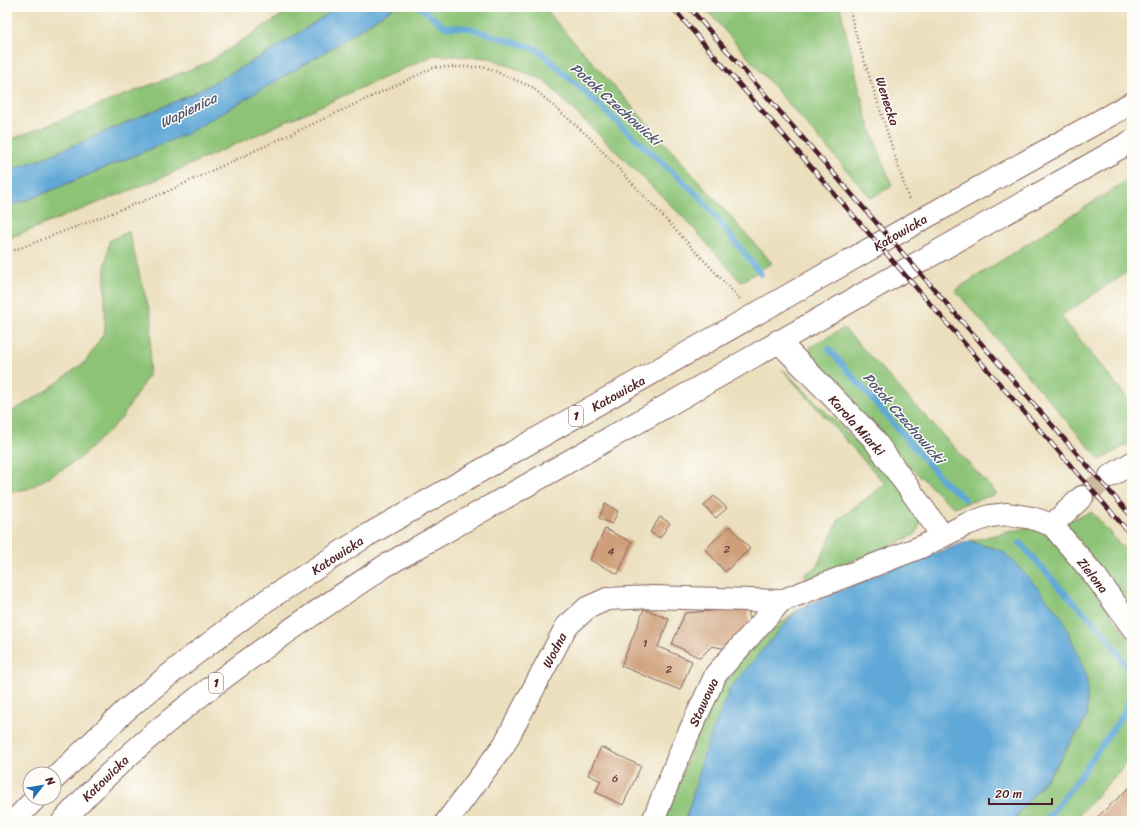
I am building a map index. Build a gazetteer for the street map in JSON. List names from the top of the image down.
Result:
{
  "streets": {
    "main road": [
      "Katowicka",
      "1",
      "Karola Miarki",
      "Zielona",
      "Wodna",
      "Stawowa"
    ],
    "path": ["Wenecka"]
  },
  "crossings": [
    ["Katowicka", "Karola Miarki"],
    ["Wodna", "Stawowa"]
  ],
  "water": ["Potok Czechowicki", "Wapienica"],
  "house_numbers": [
    "2",
    "4",
    "1",
    "2",
    "6"
  ],
  "scale_bar": "20 m",
  "north": "top right"
}
